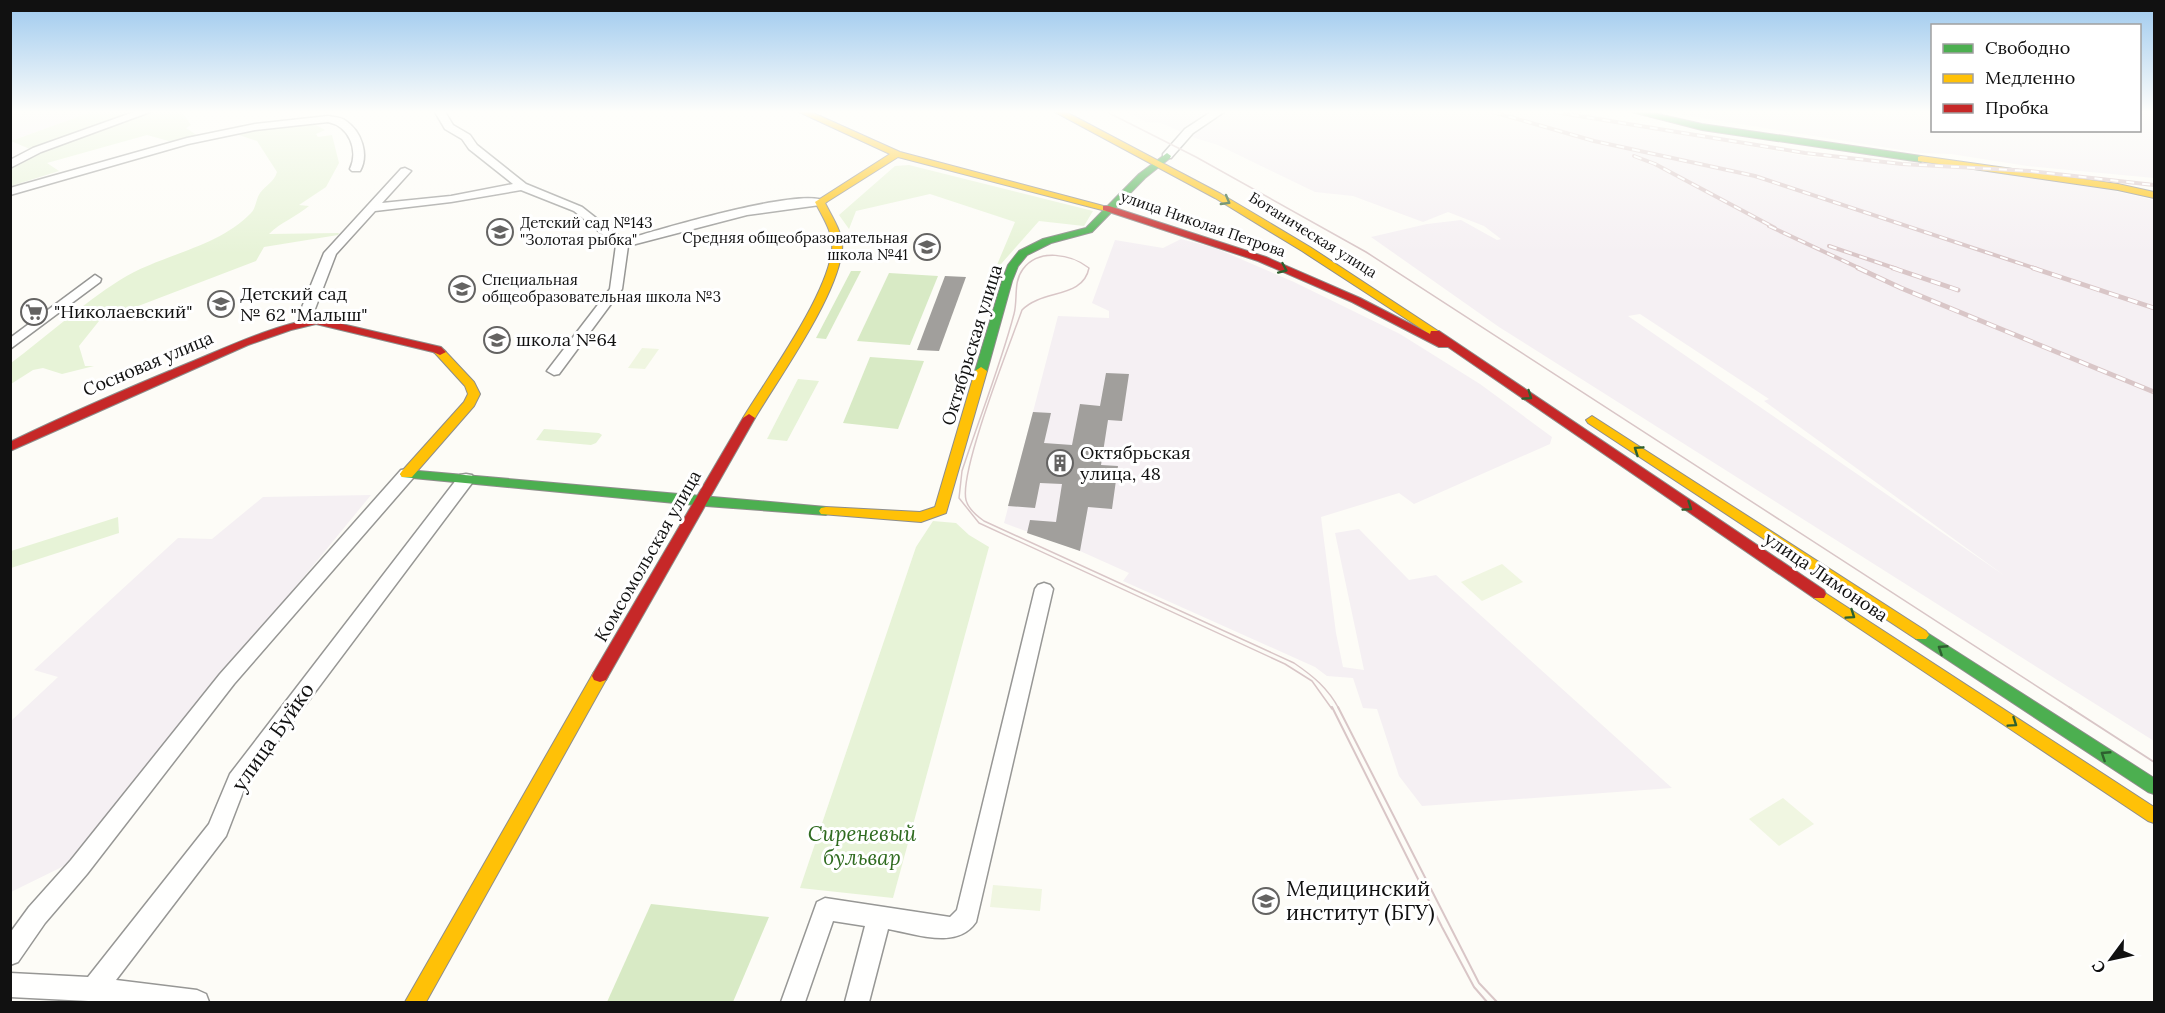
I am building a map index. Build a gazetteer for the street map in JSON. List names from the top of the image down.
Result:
{
  "streets": {
    "main road": [
      "улица Николая Петрова",
      "Ботаническая улица",
      "Октябрьская улица",
      "Сосновая улица",
      "Комсомольская улица",
      "улица Лимонова"
    ],
    "street": ["улица Буйко"]
  },
  "crossings": [
    ["улица Николая Петрова", "Ботаническая улица"],
    ["улица Николая Петрова", "Октябрьская улица"],
    ["улица Николая Петрова", "улица Лимонова"],
    ["Ботаническая улица", "Октябрьская улица"],
    ["Ботаническая улица", "улица Лимонова"],
    ["Октябрьская улица", "Комсомольская улица"]
  ],
  "one_way": ["улица Николая Петрова"],
  "parks": ["Сиреневый бульвар"],
  "places": {
    "school or university": [
      "Детский сад №143 \"Золотая рыбка\"",
      "Средняя общеобразовательная школа №41",
      "Специальная общеобразовательная школа №3",
      "Детский сад № 62 \"Малыш\"",
      "школа №64",
      "Медицинский институт (БГУ)"
    ],
    "supermarket": ["\"Николаевский\""],
    "building": ["Октябрьская улица, 48"]
  },
  "legend": ["Свободно", "Медленно", "Пробка"],
  "north": "bottom left"
}
